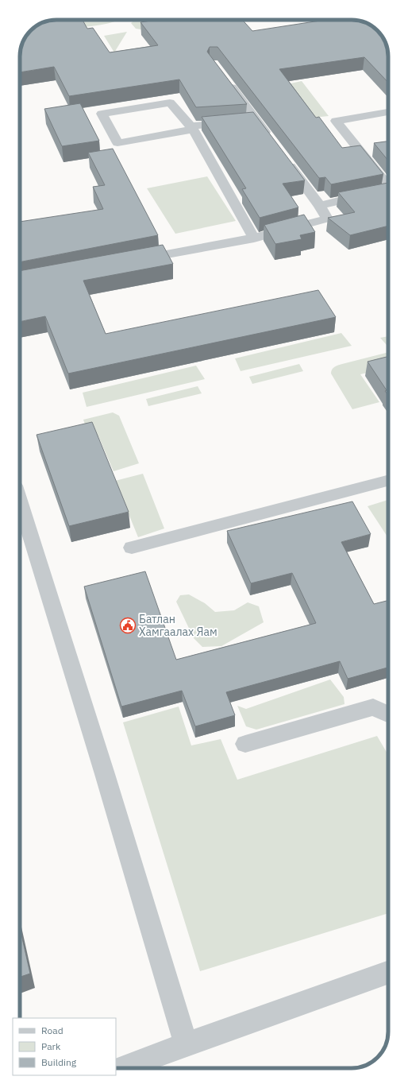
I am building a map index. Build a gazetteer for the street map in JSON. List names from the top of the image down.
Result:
{
  "places": {
    "public building": ["Батлан Хамгаалах Яам"]
  },
  "legend": ["Road", "Park", "Building"]
}
